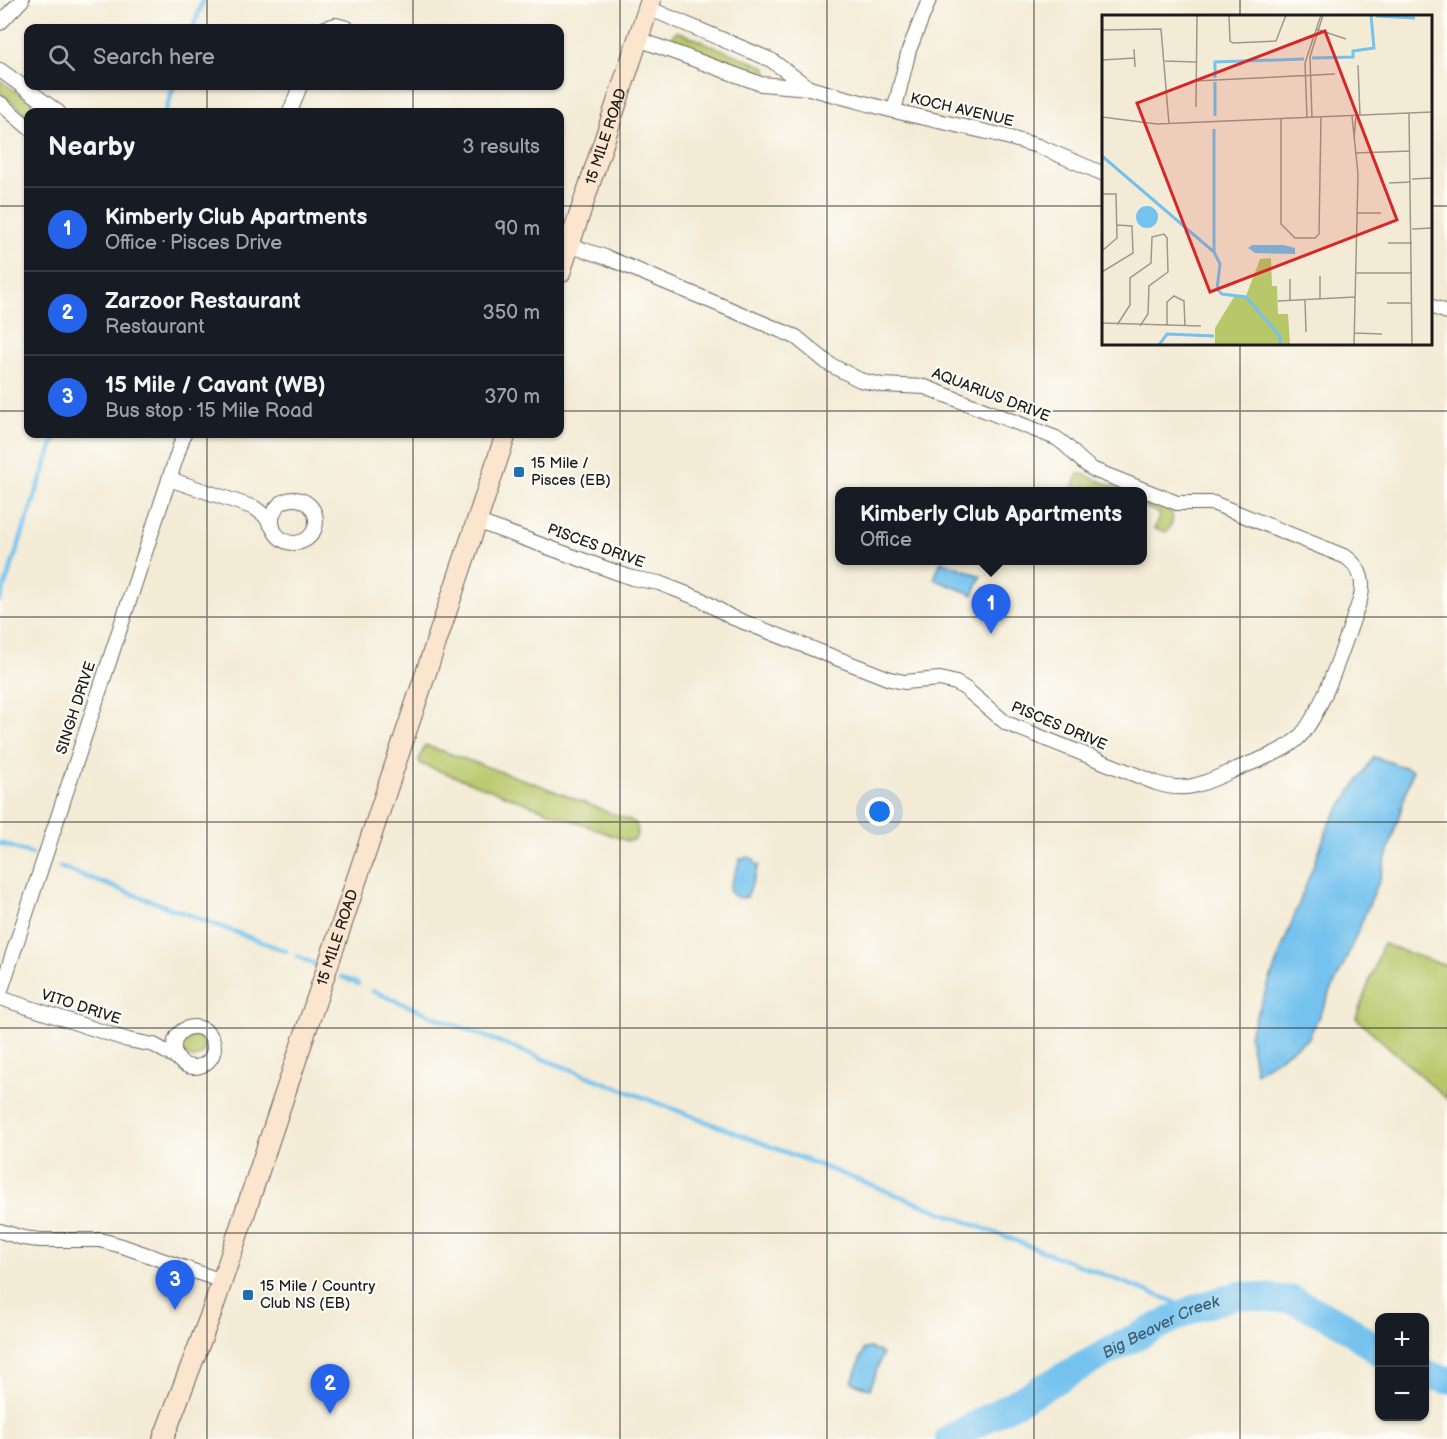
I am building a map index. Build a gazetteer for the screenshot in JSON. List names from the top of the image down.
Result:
{
  "streets": {
    "main road": ["15 MILE ROAD"],
    "street": [
      "KOCH AVENUE",
      "AQUARIUS DRIVE",
      "PISCES DRIVE",
      "SINGH DRIVE",
      "VITO DRIVE"
    ]
  },
  "crossings": [
    ["KOCH AVENUE", "15 MILE ROAD"],
    ["15 MILE ROAD", "AQUARIUS DRIVE"],
    ["15 MILE ROAD", "PISCES DRIVE"],
    ["AQUARIUS DRIVE", "PISCES DRIVE"]
  ],
  "water": ["Big Beaver Creek"],
  "places": {
    "transit": ["15 Mile / Pisces (EB)", "15 Mile / Country Club NS (EB)"]
  },
  "page": {
    "search": "Search here",
    "heading": ["Nearby", "3 results"],
    "list": [
      {
        "mark": "1",
        "name": "Kimberly Club Apartments",
        "note": "Office · Pisces Drive",
        "value": "90 m"
      },
      {
        "mark": "2",
        "name": "Zarzoor Restaurant",
        "note": "Restaurant",
        "value": "350 m"
      },
      {
        "mark": "3",
        "name": "15 Mile / Cavant (WB)",
        "note": "Bus stop · 15 Mile Road",
        "value": "370 m"
      }
    ],
    "popup": ["Kimberly Club Apartments", "Office"],
    "pins": ["1", "3", "2"],
    "map_buttons": ["+", "−"]
  }
}
